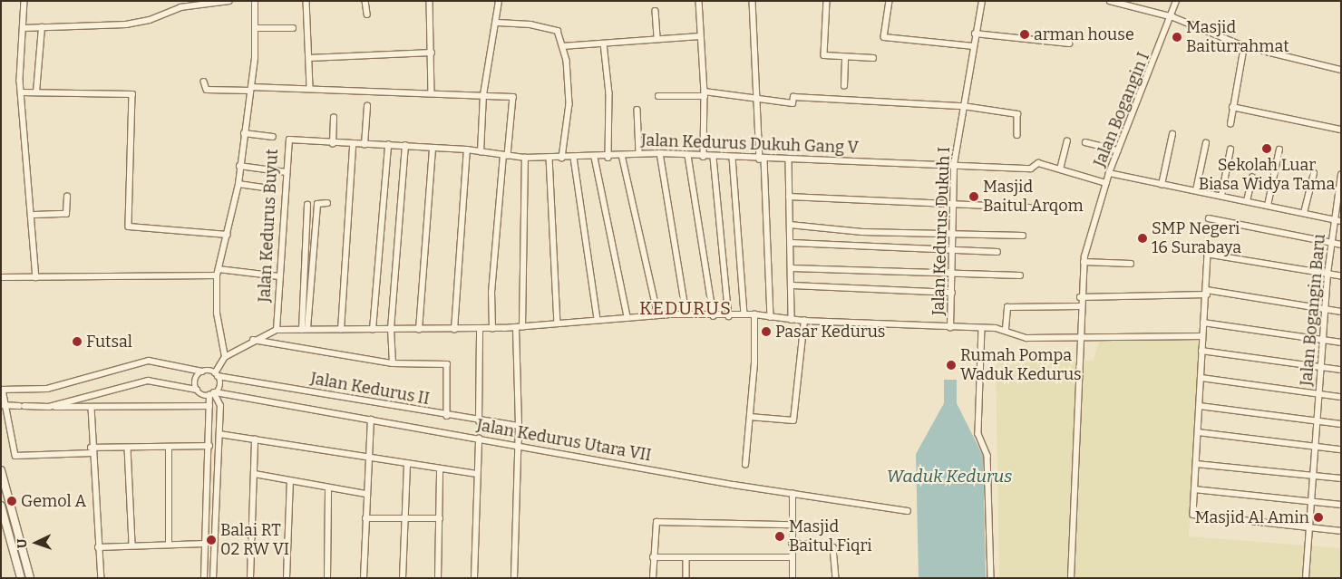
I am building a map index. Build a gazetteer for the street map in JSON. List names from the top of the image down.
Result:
{
  "streets": {
    "street": [
      "Jalan Bogangin I",
      "Jalan Kedurus Dukuh Gang V",
      "Jalan Kedurus Buyut",
      "Jalan Kedurus Dukuh I",
      "Jalan Bogangin Baru",
      "Jalan Kedurus II",
      "Jalan Kedurus Utara VII"
    ]
  },
  "crossings": [
    ["Jalan Bogangin I", "Jalan Bogangin Baru"],
    ["Jalan Kedurus Dukuh Gang V", "Jalan Kedurus Buyut"],
    ["Jalan Kedurus Dukuh Gang V", "Jalan Kedurus Dukuh I"],
    ["Jalan Kedurus Buyut", "Jalan Kedurus II"]
  ],
  "districts": ["KEDURUS"],
  "water": ["Waduk Kedurus"],
  "places": [
    "arman house",
    "Masjid Baiturrahmat",
    "Sekolah Luar Biasa Widya Tama",
    "Masjid Baitul Arqom",
    "SMP Negeri 16 Surabaya",
    "Pasar Kedurus",
    "Futsal",
    "Rumah Pompa Waduk Kedurus",
    "Gemol A",
    "Masjid Al Amin",
    "Masjid Baitul Fiqri",
    "Balai RT 02 RW VI"
  ],
  "north": "left"
}
